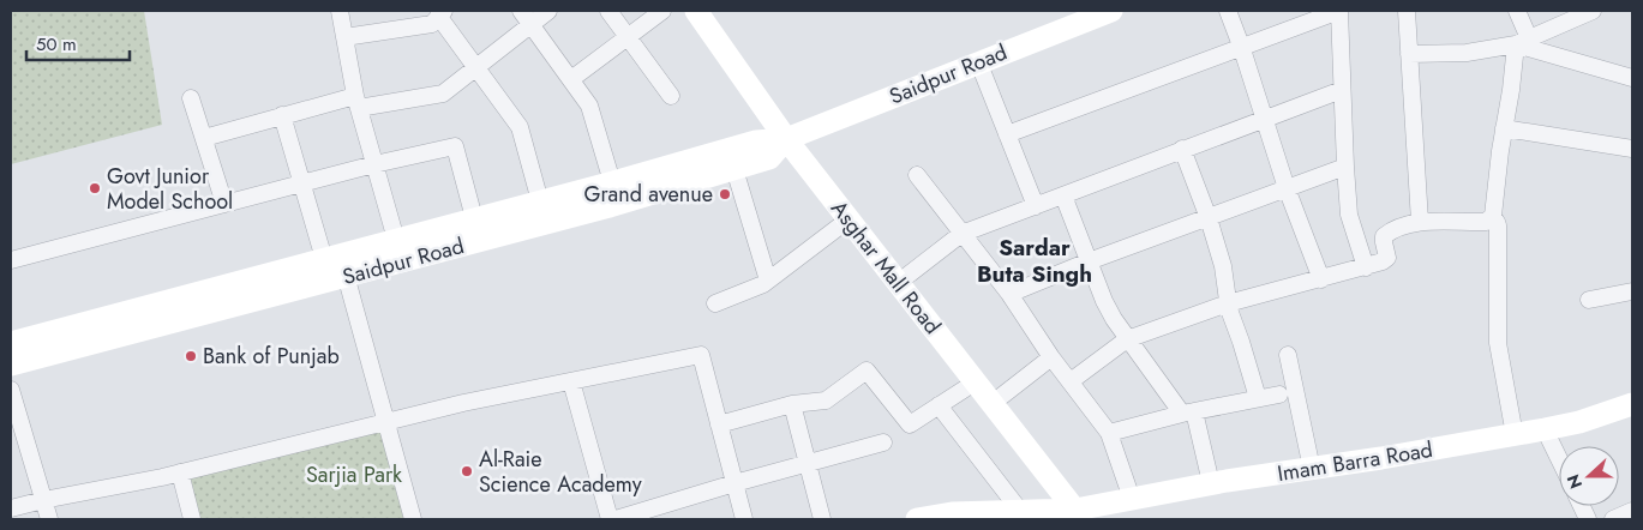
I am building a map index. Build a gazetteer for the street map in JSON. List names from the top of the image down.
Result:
{
  "streets": {
    "main road": ["Saidpur Road", "Asghar Mall Road", "Imam Barra Road"]
  },
  "crossings": [
    ["Saidpur Road", "Asghar Mall Road"],
    ["Asghar Mall Road", "Imam Barra Road"]
  ],
  "districts": ["Sardar Buta Singh"],
  "parks": ["Sarjia Park"],
  "places": [
    "Govt Junior Model School",
    "Grand avenue",
    "Bank of Punjab",
    "Al-Raie Science Academy"
  ],
  "scale_bar": "50 m",
  "north": "left"
}
